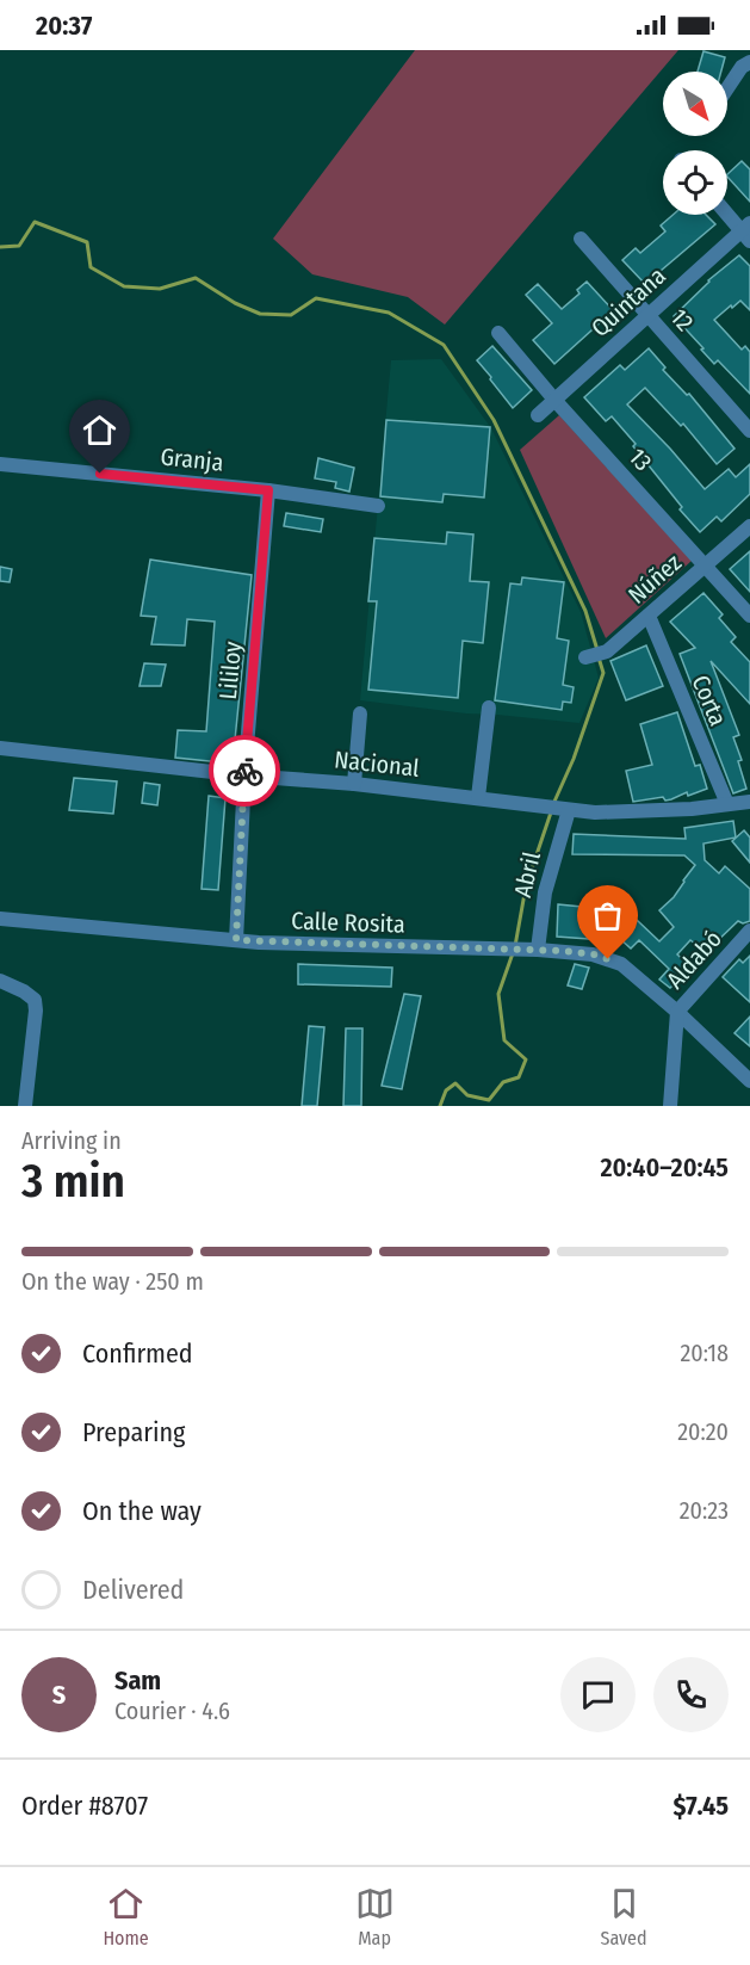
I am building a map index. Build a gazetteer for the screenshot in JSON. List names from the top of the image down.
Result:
{
  "streets": {
    "street": [
      "Quintana",
      "12",
      "Granja",
      "13",
      "Núñez",
      "Lililoy",
      "Corta",
      "Nacional",
      "Abril",
      "Calle Rosita",
      "Aldabó"
    ]
  },
  "crossings": [
    ["Quintana", "12"],
    ["Quintana", "13"],
    ["Granja", "Lililoy"],
    ["13", "Núñez"],
    ["Núñez", "Corta"],
    ["Lililoy", "Nacional"],
    ["Lililoy", "Calle Rosita"],
    ["Corta", "Nacional"],
    ["Nacional", "Abril"],
    ["Abril", "Calle Rosita"],
    ["Calle Rosita", "Aldabó"]
  ],
  "north": "bottom right",
  "page": {
    "status": "20:37",
    "heading": ["3 min", "Arriving in", "20:40–20:45"],
    "panel": [
      "Sam",
      "Courier · 4.6",
      "Order #8707",
      "$7.45"
    ],
    "bar": "On the way · 250 m",
    "list": [
      ["Confirmed", "20:18"],
      ["Preparing", "20:20"],
      ["On the way", "20:23"],
      "Delivered"
    ],
    "round": "S",
    "tabs": ["Home", "Map", "Saved"]
  }
}
